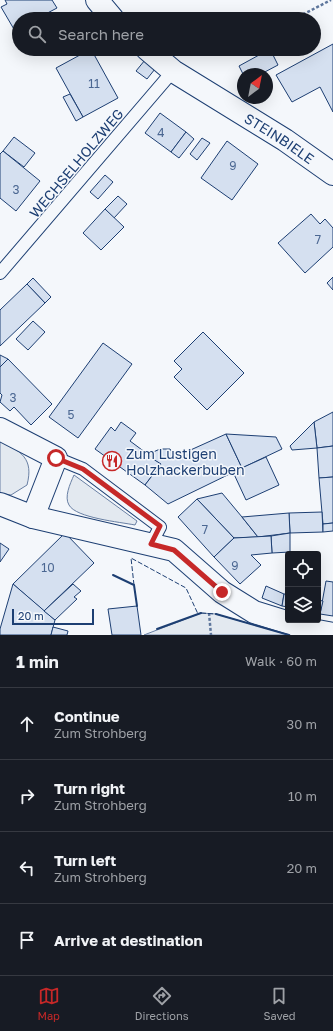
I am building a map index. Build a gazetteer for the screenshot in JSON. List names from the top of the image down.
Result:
{
  "streets": {
    "street": ["STEINBIELE"],
    "lane": ["WECHSELHOLZWEG"]
  },
  "crossings": [
    ["STEINBIELE", "WECHSELHOLZWEG"]
  ],
  "places": {
    "restaurant": ["Zum Lustigen Holzhackerbuben"]
  },
  "house_numbers": [
    "11",
    "4",
    "9",
    "3",
    "7",
    "3",
    "5",
    "7",
    "9",
    "10"
  ],
  "scale_bar": "20 m",
  "north": "top right",
  "page": {
    "search": "Search here",
    "scale": "20 m",
    "heading": ["1 min", "Walk · 60 m"],
    "list": [
      ["Continue", "Zum Strohberg", "30 m"],
      ["Turn right", "Zum Strohberg", "10 m"],
      ["Turn left", "Zum Strohberg", "20 m"],
      "Arrive at destination"
    ],
    "nav": ["Map", "Directions", "Saved"]
  }
}
